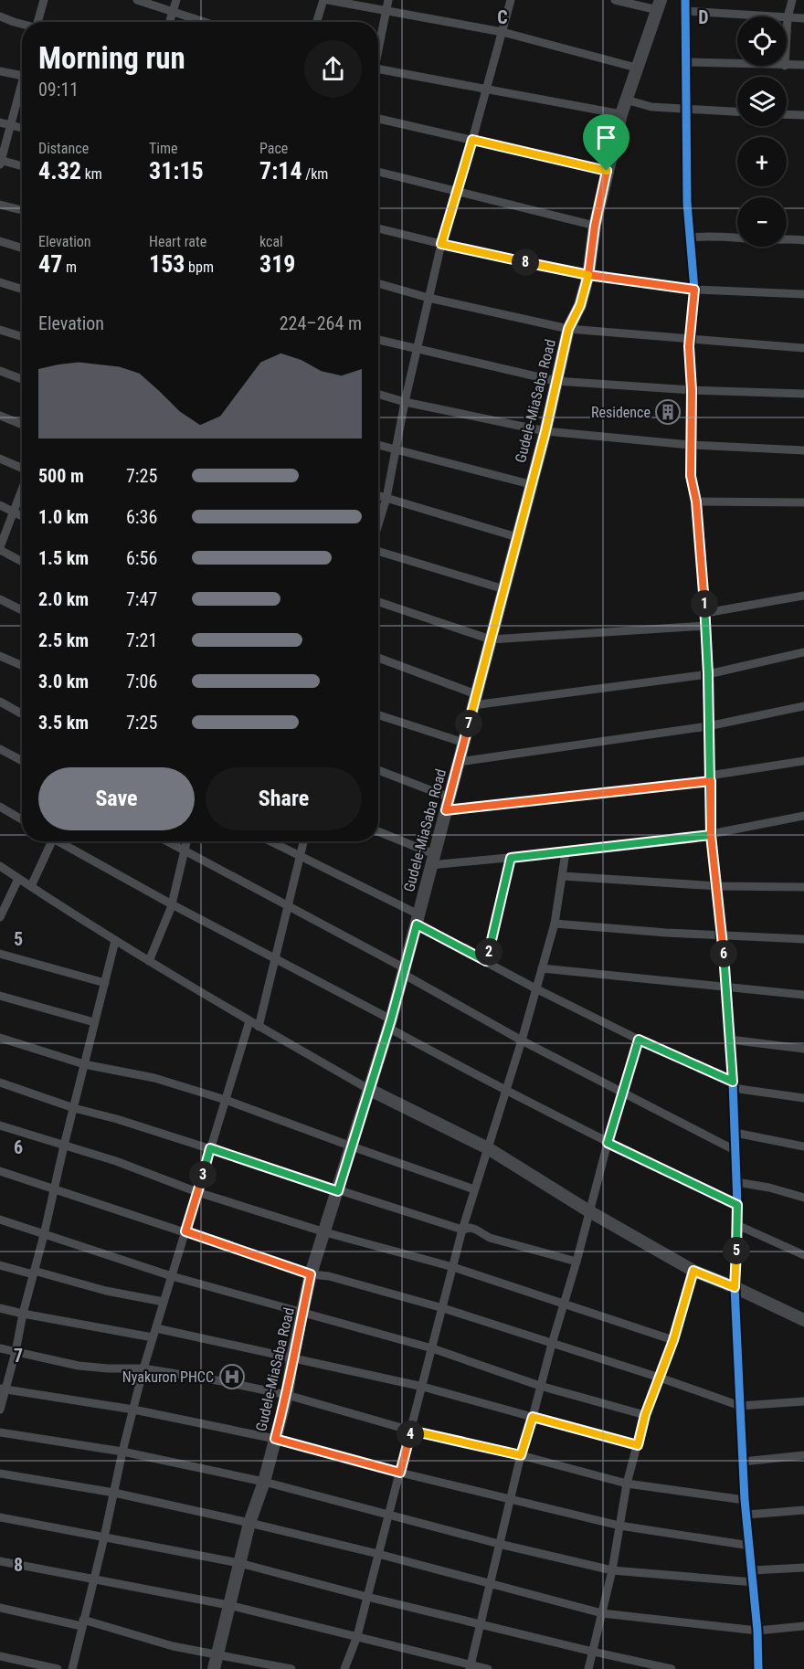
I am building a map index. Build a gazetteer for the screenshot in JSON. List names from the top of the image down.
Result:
{
  "streets": {
    "main road": ["Gudele-MiaSaba Road"]
  },
  "places": {
    "building": ["Residence"],
    "hospital": ["Nyakuron PHCC"]
  },
  "page": {
    "map_buttons": ["+", "−"],
    "heading": ["Morning run", "09:11"],
    "stats": [
      ["Distance", "4.32 km"],
      ["Time", "31:15"],
      ["Pace", "7:14 /km"],
      ["Elevation", "47 m"],
      ["Heart rate", "153 bpm"],
      ["kcal", "319"]
    ],
    "pins": [
      "8",
      "1",
      "7",
      "2",
      "6",
      "3",
      "5",
      "4"
    ],
    "chart": ["Elevation", "224–264 m"],
    "list": [
      {
        "name": "500 m",
        "note": "7:25"
      },
      {
        "name": "1.0 km",
        "note": "6:36"
      },
      {
        "name": "1.5 km",
        "note": "6:56"
      },
      {
        "name": "2.0 km",
        "note": "7:47"
      },
      {
        "name": "2.5 km",
        "note": "7:21"
      },
      {
        "name": "3.0 km",
        "note": "7:06"
      },
      {
        "name": "3.5 km",
        "note": "7:25"
      }
    ],
    "buttons": ["Save", "Share"]
  },
  "grid": {
    "columns": ["C", "D"],
    "rows": [
      "5",
      "6",
      "7",
      "8"
    ]
  }
}
